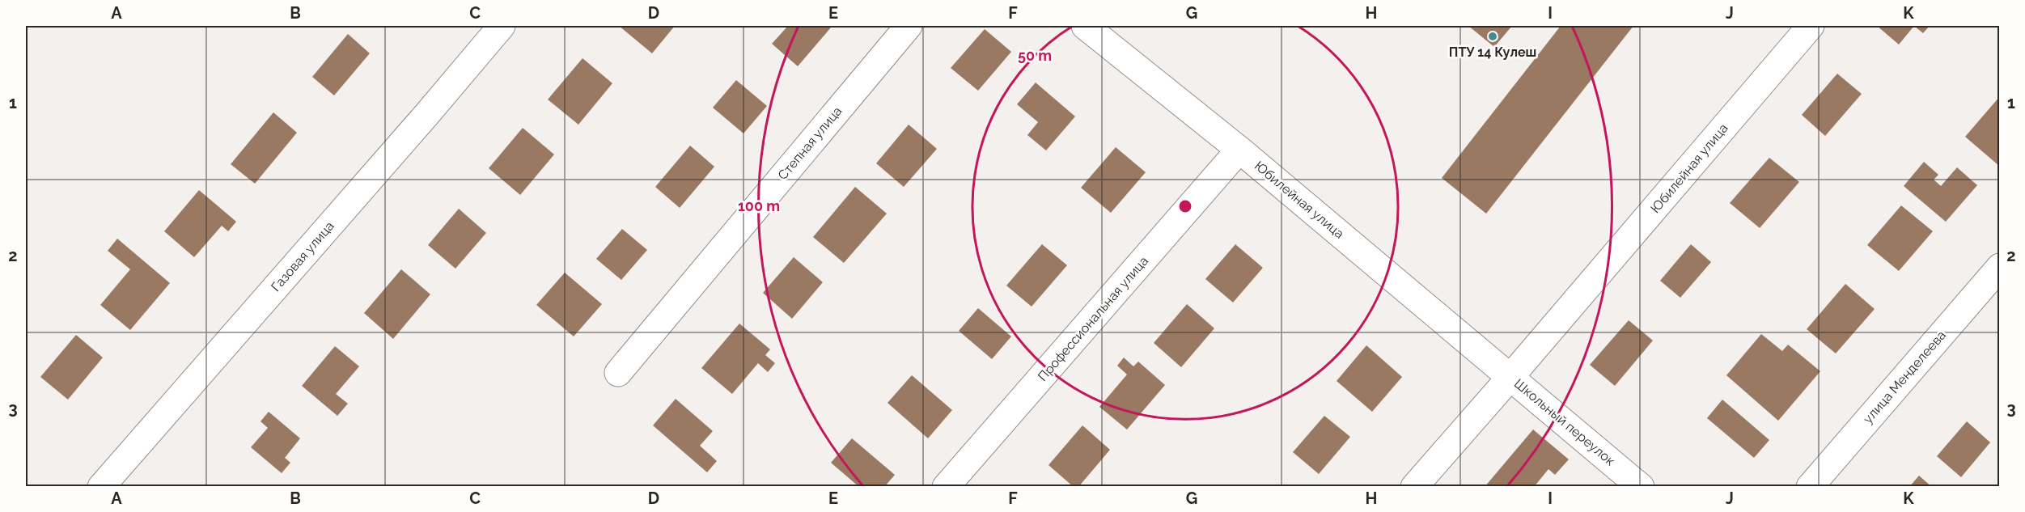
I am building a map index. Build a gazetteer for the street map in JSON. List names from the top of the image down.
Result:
{
  "streets": {
    "street": [
      "Степная улица",
      "Юбилейная улица",
      "Газовая улица",
      "Профессиональная улица",
      "улица Менделеева",
      "Школьный переулок"
    ]
  },
  "crossings": [
    ["Юбилейная улица", "Профессиональная улица"],
    ["Юбилейная улица", "Школьный переулок"]
  ],
  "places": ["ПТУ 14 Кулеш"],
  "grid": {
    "columns": [
      "A",
      "B",
      "C",
      "D",
      "E",
      "F",
      "G",
      "H",
      "I",
      "J",
      "K"
    ],
    "rows": ["1", "2", "3"]
  },
  "rings": ["50 m", "100 m"]
}
